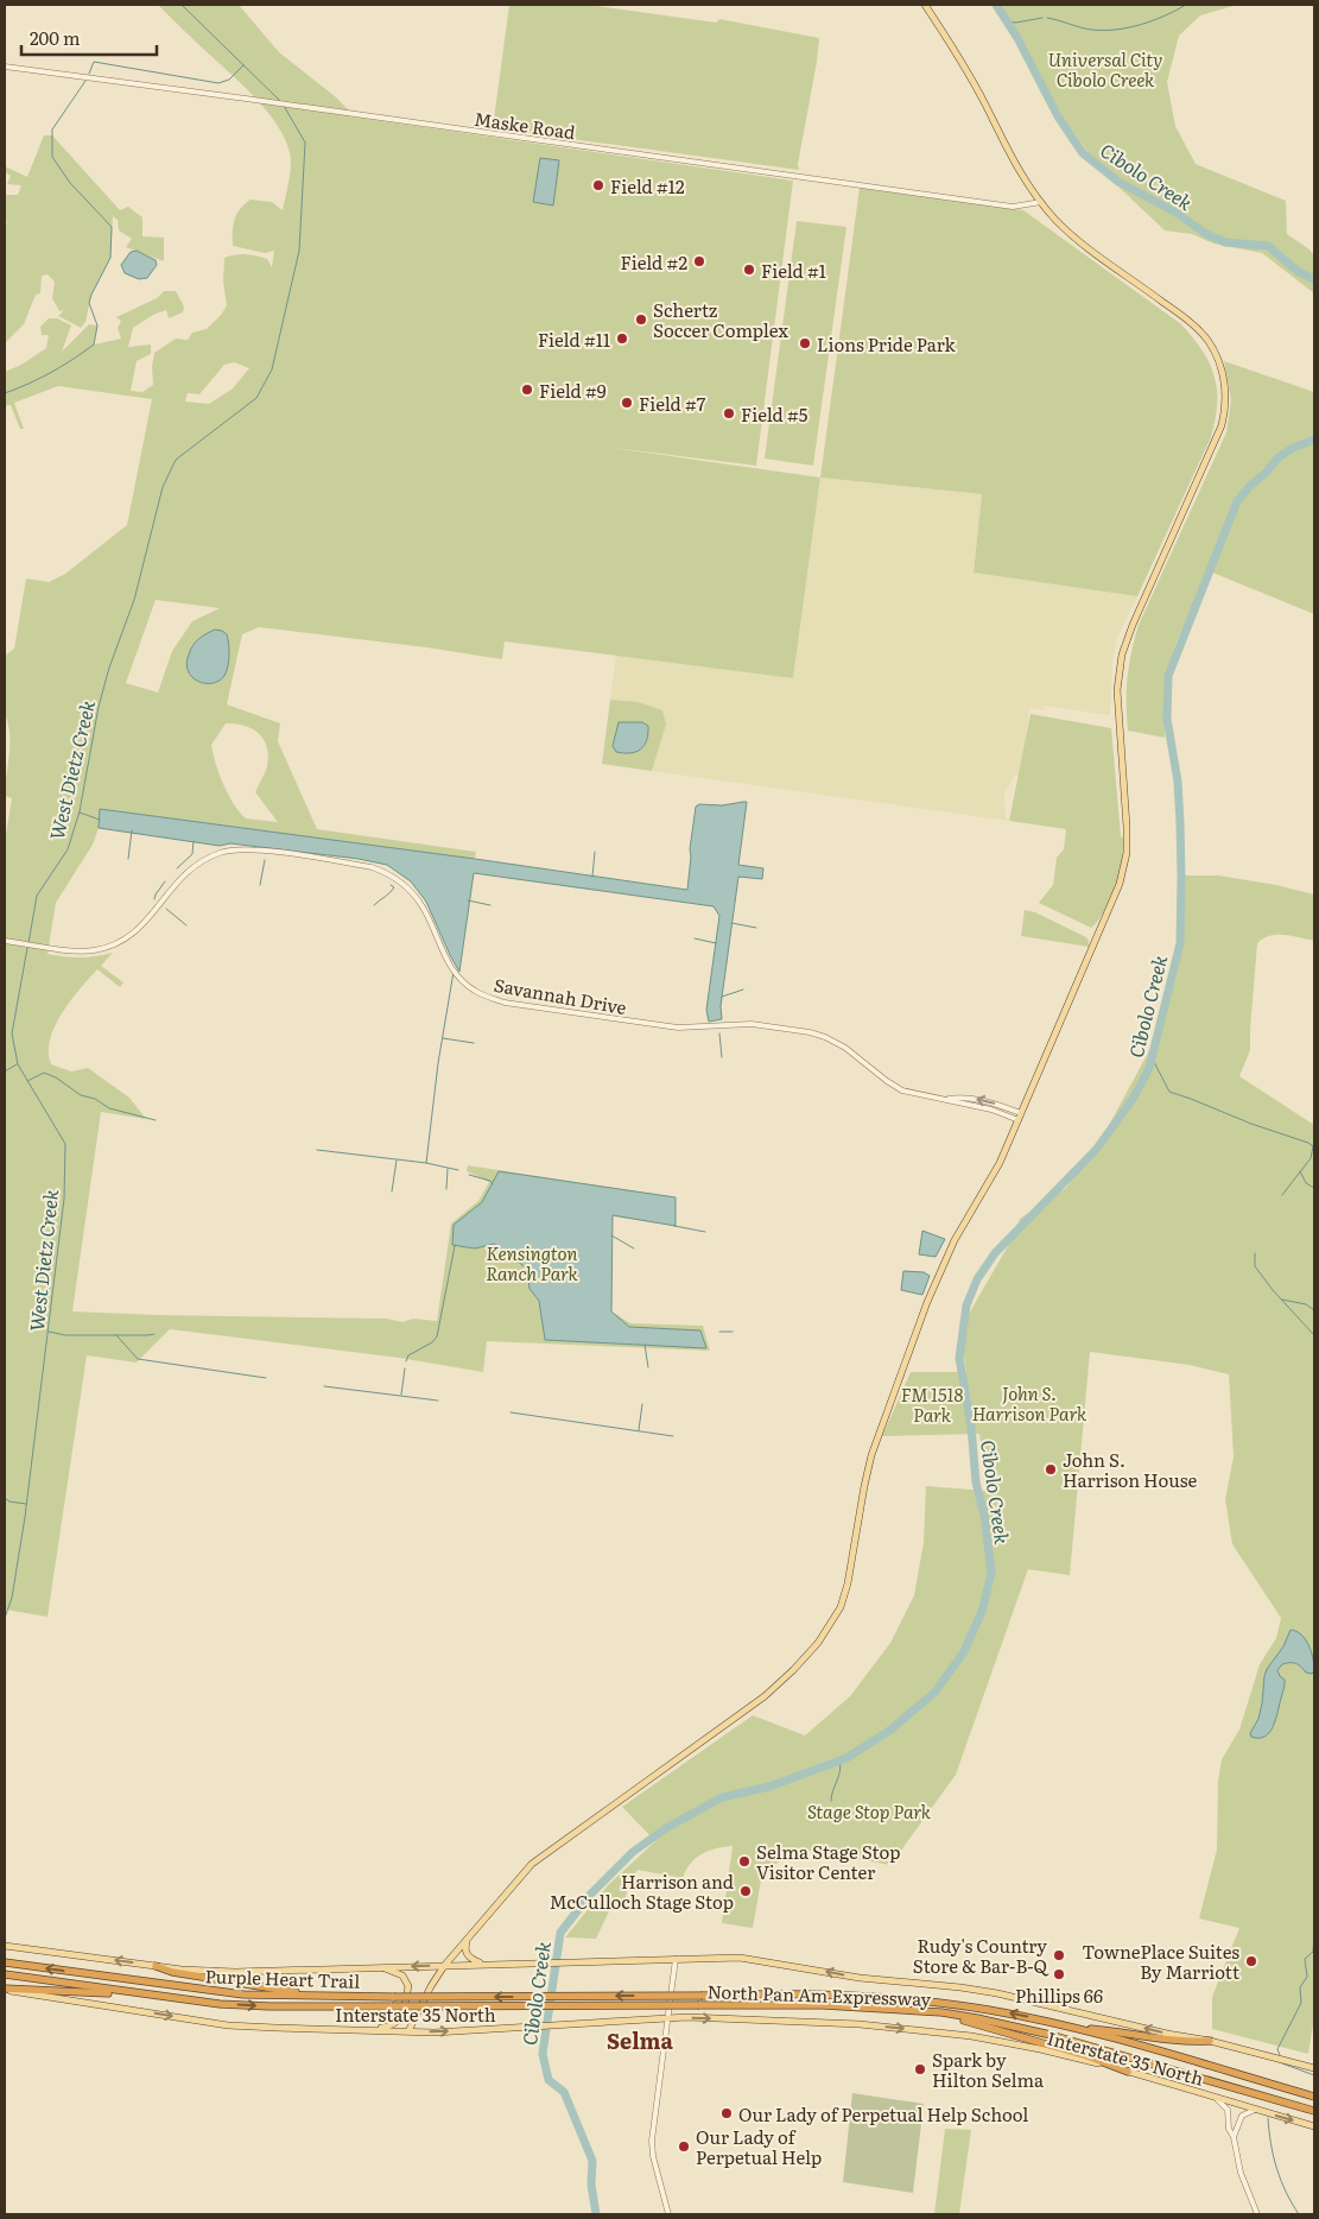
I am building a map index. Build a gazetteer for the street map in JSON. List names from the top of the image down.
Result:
{
  "streets": {
    "highway": ["Purple Heart Trail", "North Pan Am Expressway"],
    "main road": ["Interstate 35 North"],
    "street": ["Maske Road", "Savannah Drive"]
  },
  "crossings": [
    ["Purple Heart Trail", "North Pan Am Expressway"]
  ],
  "districts": ["Selma"],
  "water": ["Cibolo Creek", "West Dietz Creek"],
  "parks": [
    "Universal City Cibolo Creek",
    "Kensington Ranch Park",
    "John S. Harrison Park",
    "FM 1518 Park",
    "Stage Stop Park"
  ],
  "places": [
    "Field #12",
    "Field #2",
    "Field #1",
    "Schertz Soccer Complex",
    "Field #11",
    "Lions Pride Park",
    "Field #9",
    "Field #7",
    "Field #5",
    "John S. Harrison House",
    "Selma Stage Stop Visitor Center",
    "Harrison and McCulloch Stage Stop",
    "Rudy's Country Store & Bar-B-Q",
    "TownePlace Suites By Marriott",
    "Phillips 66",
    "Spark by Hilton Selma",
    "Our Lady of Perpetual Help School",
    "Our Lady of Perpetual Help"
  ],
  "scale_bar": "200 m"
}
